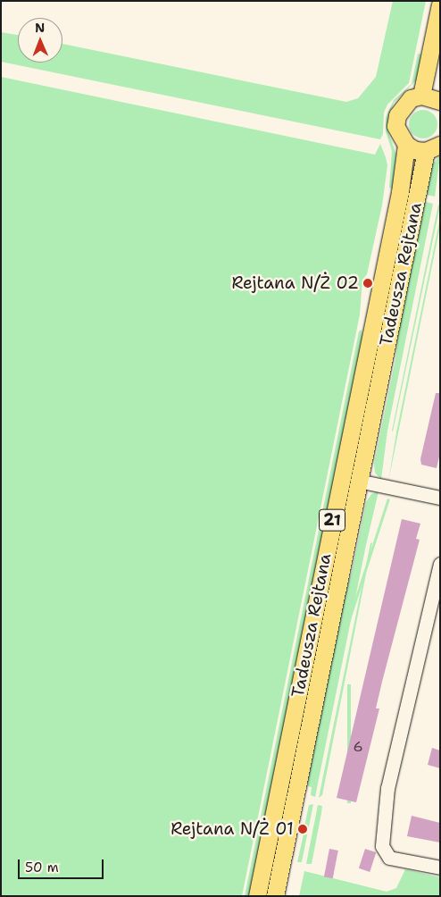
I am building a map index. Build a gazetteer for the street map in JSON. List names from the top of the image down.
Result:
{
  "streets": {
    "main road": ["Tadeusza Rejtana", "21"]
  },
  "places": ["Rejtana N/Ż 02", "Rejtana N/Ż 01"],
  "house_numbers": ["6"],
  "scale_bar": "50 m",
  "north": "top"
}
